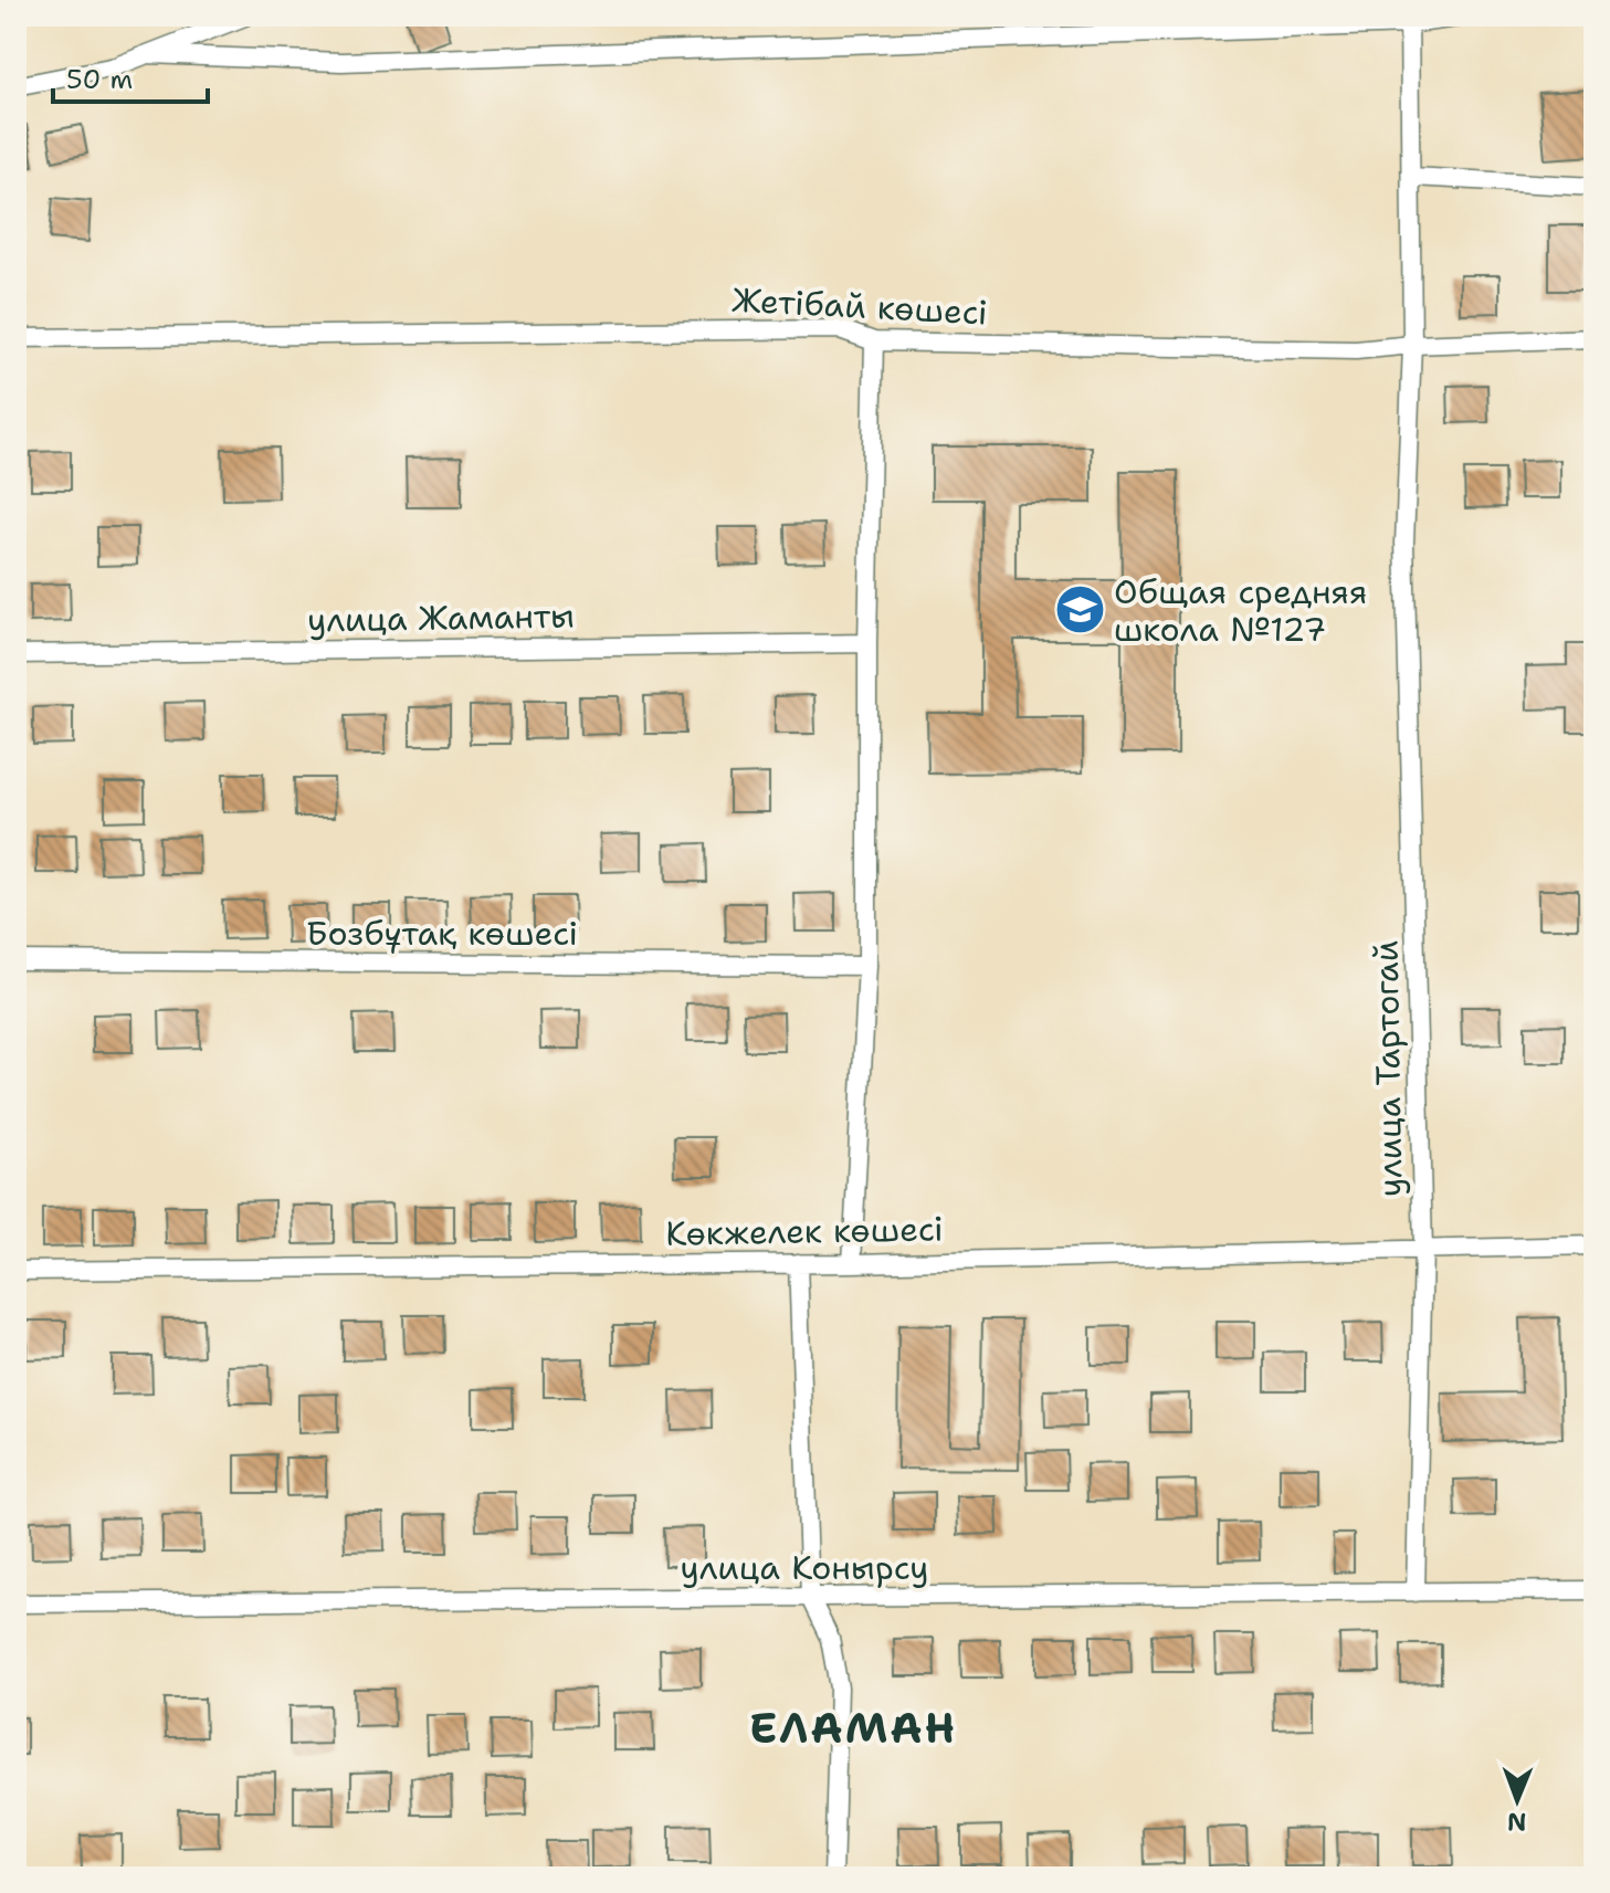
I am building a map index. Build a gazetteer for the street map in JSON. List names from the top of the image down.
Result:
{
  "streets": {
    "street": [
      "Жетібай көшесі",
      "улица Жаманты",
      "Бозбұтақ көшесі",
      "улица Тартогай",
      "Көкжелек көшесі",
      "улица Конырсу"
    ]
  },
  "crossings": [
    ["Жетібай көшесі", "улица Тартогай"],
    ["улица Тартогай", "Көкжелек көшесі"],
    ["улица Тартогай", "улица Конырсу"]
  ],
  "districts": ["ЕЛАМАН"],
  "places": {
    "school or university": ["Общая средняя школа №127"]
  },
  "scale_bar": "50 m",
  "north": "bottom"
}
